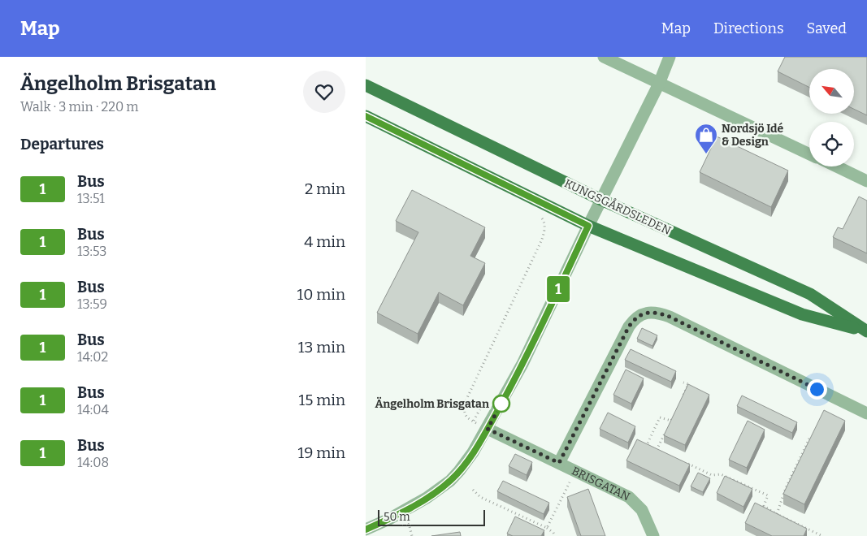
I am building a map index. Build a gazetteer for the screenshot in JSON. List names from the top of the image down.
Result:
{
  "streets": {
    "main road": ["KUNGSGÅRDSLEDEN"],
    "street": ["BRISGATAN"]
  },
  "places": {
    "shop": ["Nordsjö Idé & Design"],
    "other": ["Ängelholm Brisgatan"]
  },
  "lines": ["bus line 1"],
  "scale_bar": "50 m",
  "north": "top left",
  "page": {
    "header": "Map",
    "nav": ["Map", "Directions", "Saved"],
    "heading": [
      ["Ängelholm Brisgatan", "Walk · 3 min · 220 m"],
      "Departures"
    ],
    "on_map": "1",
    "list": [
      {
        "mark": "1",
        "name": "Bus",
        "note": "13:51",
        "value": "2 min"
      },
      {
        "mark": "1",
        "name": "Bus",
        "note": "13:53",
        "value": "4 min"
      },
      {
        "mark": "1",
        "name": "Bus",
        "note": "13:59",
        "value": "10 min"
      },
      {
        "mark": "1",
        "name": "Bus",
        "note": "14:02",
        "value": "13 min"
      },
      {
        "mark": "1",
        "name": "Bus",
        "note": "14:04",
        "value": "15 min"
      },
      {
        "mark": "1",
        "name": "Bus",
        "note": "14:08",
        "value": "19 min"
      }
    ],
    "scale": "50 m"
  }
}
